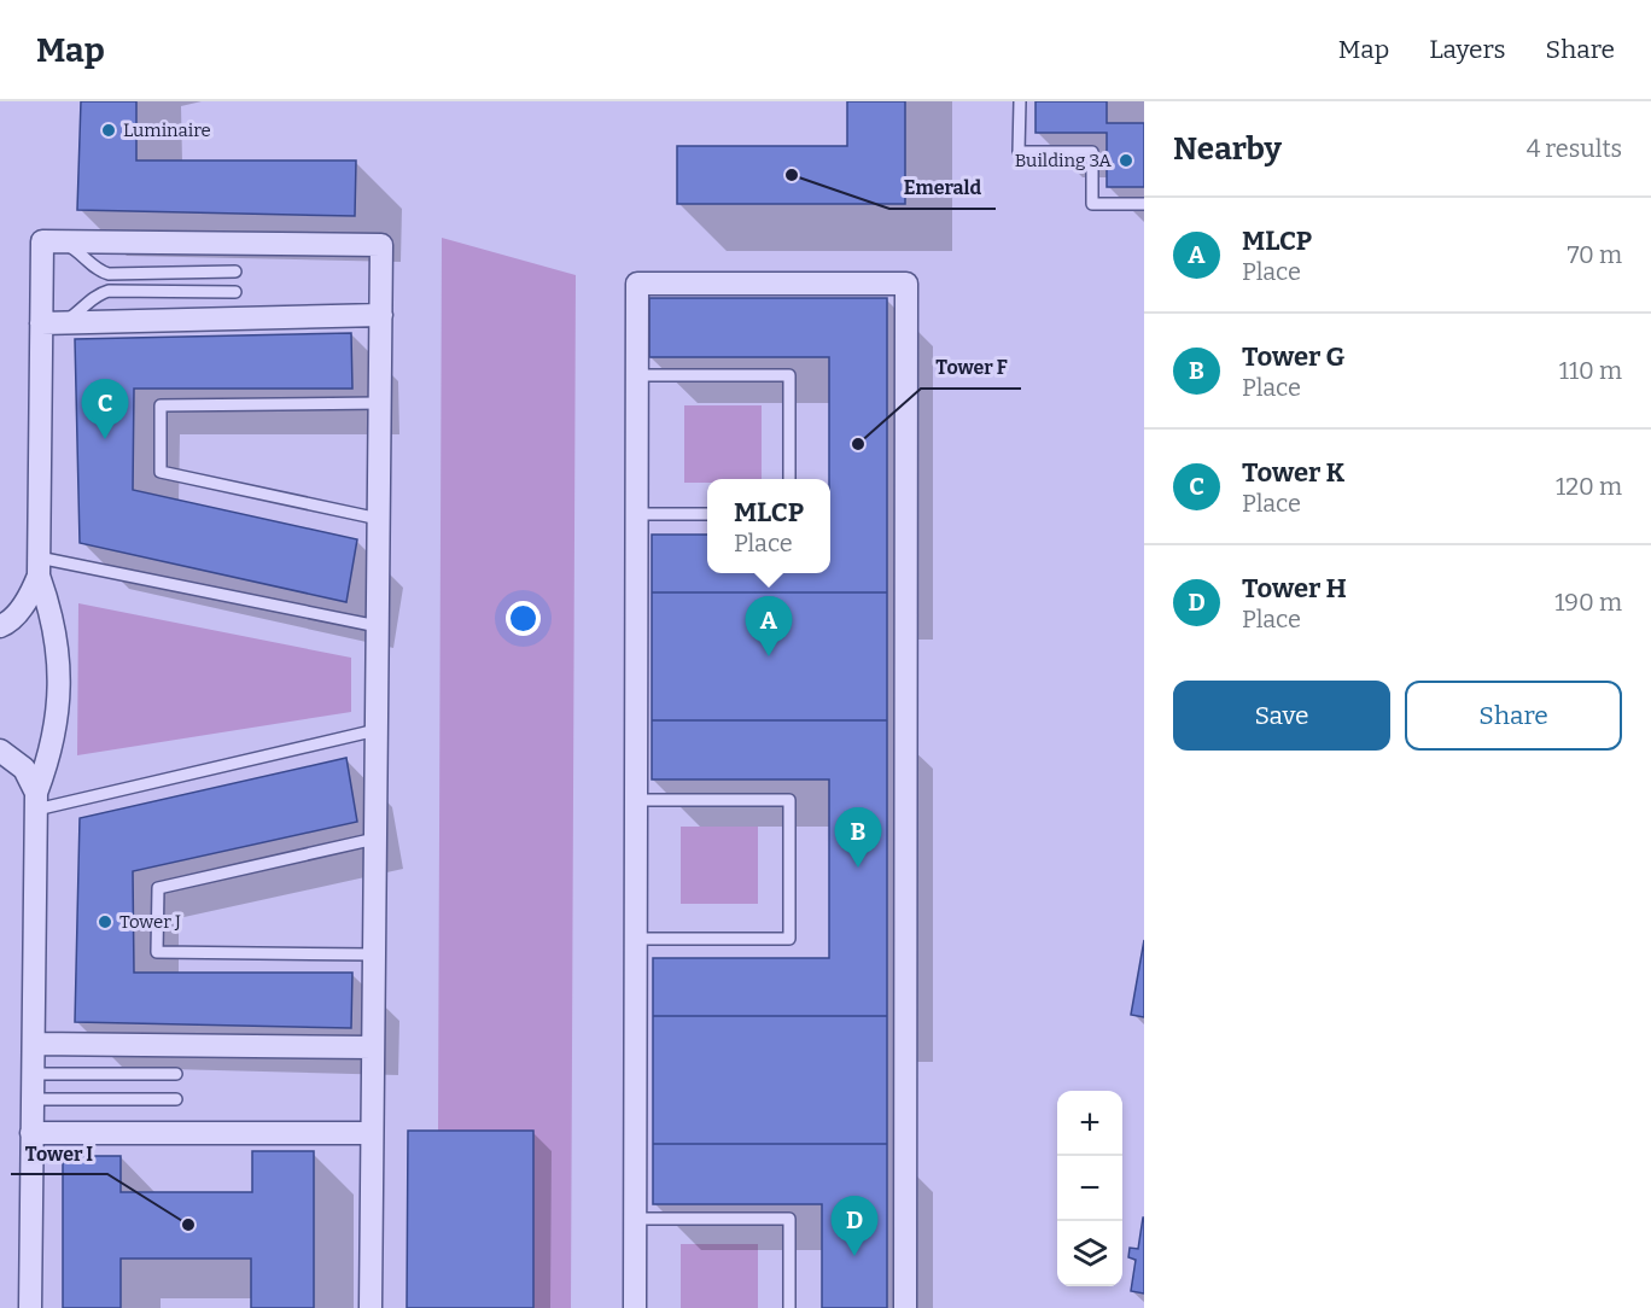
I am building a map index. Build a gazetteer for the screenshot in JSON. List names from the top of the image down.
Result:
{
  "places": [
    "Luminaire",
    "Building 3A",
    "Emerald",
    "Tower F",
    "Tower J",
    "Tower I"
  ],
  "page": {
    "header": "Map",
    "nav": ["Map", "Layers", "Share"],
    "heading": ["Nearby", "4 results"],
    "list": [
      {
        "mark": "A",
        "name": "MLCP",
        "note": "Place",
        "value": "70 m"
      },
      {
        "mark": "B",
        "name": "Tower G",
        "note": "Place",
        "value": "110 m"
      },
      {
        "mark": "C",
        "name": "Tower K",
        "note": "Place",
        "value": "120 m"
      },
      {
        "mark": "D",
        "name": "Tower H",
        "note": "Place",
        "value": "190 m"
      }
    ],
    "pins": [
      "C",
      "A",
      "B",
      "D"
    ],
    "popup": ["MLCP", "Place"],
    "buttons": ["Save", "Share"],
    "map_buttons": ["+", "−"]
  }
}
